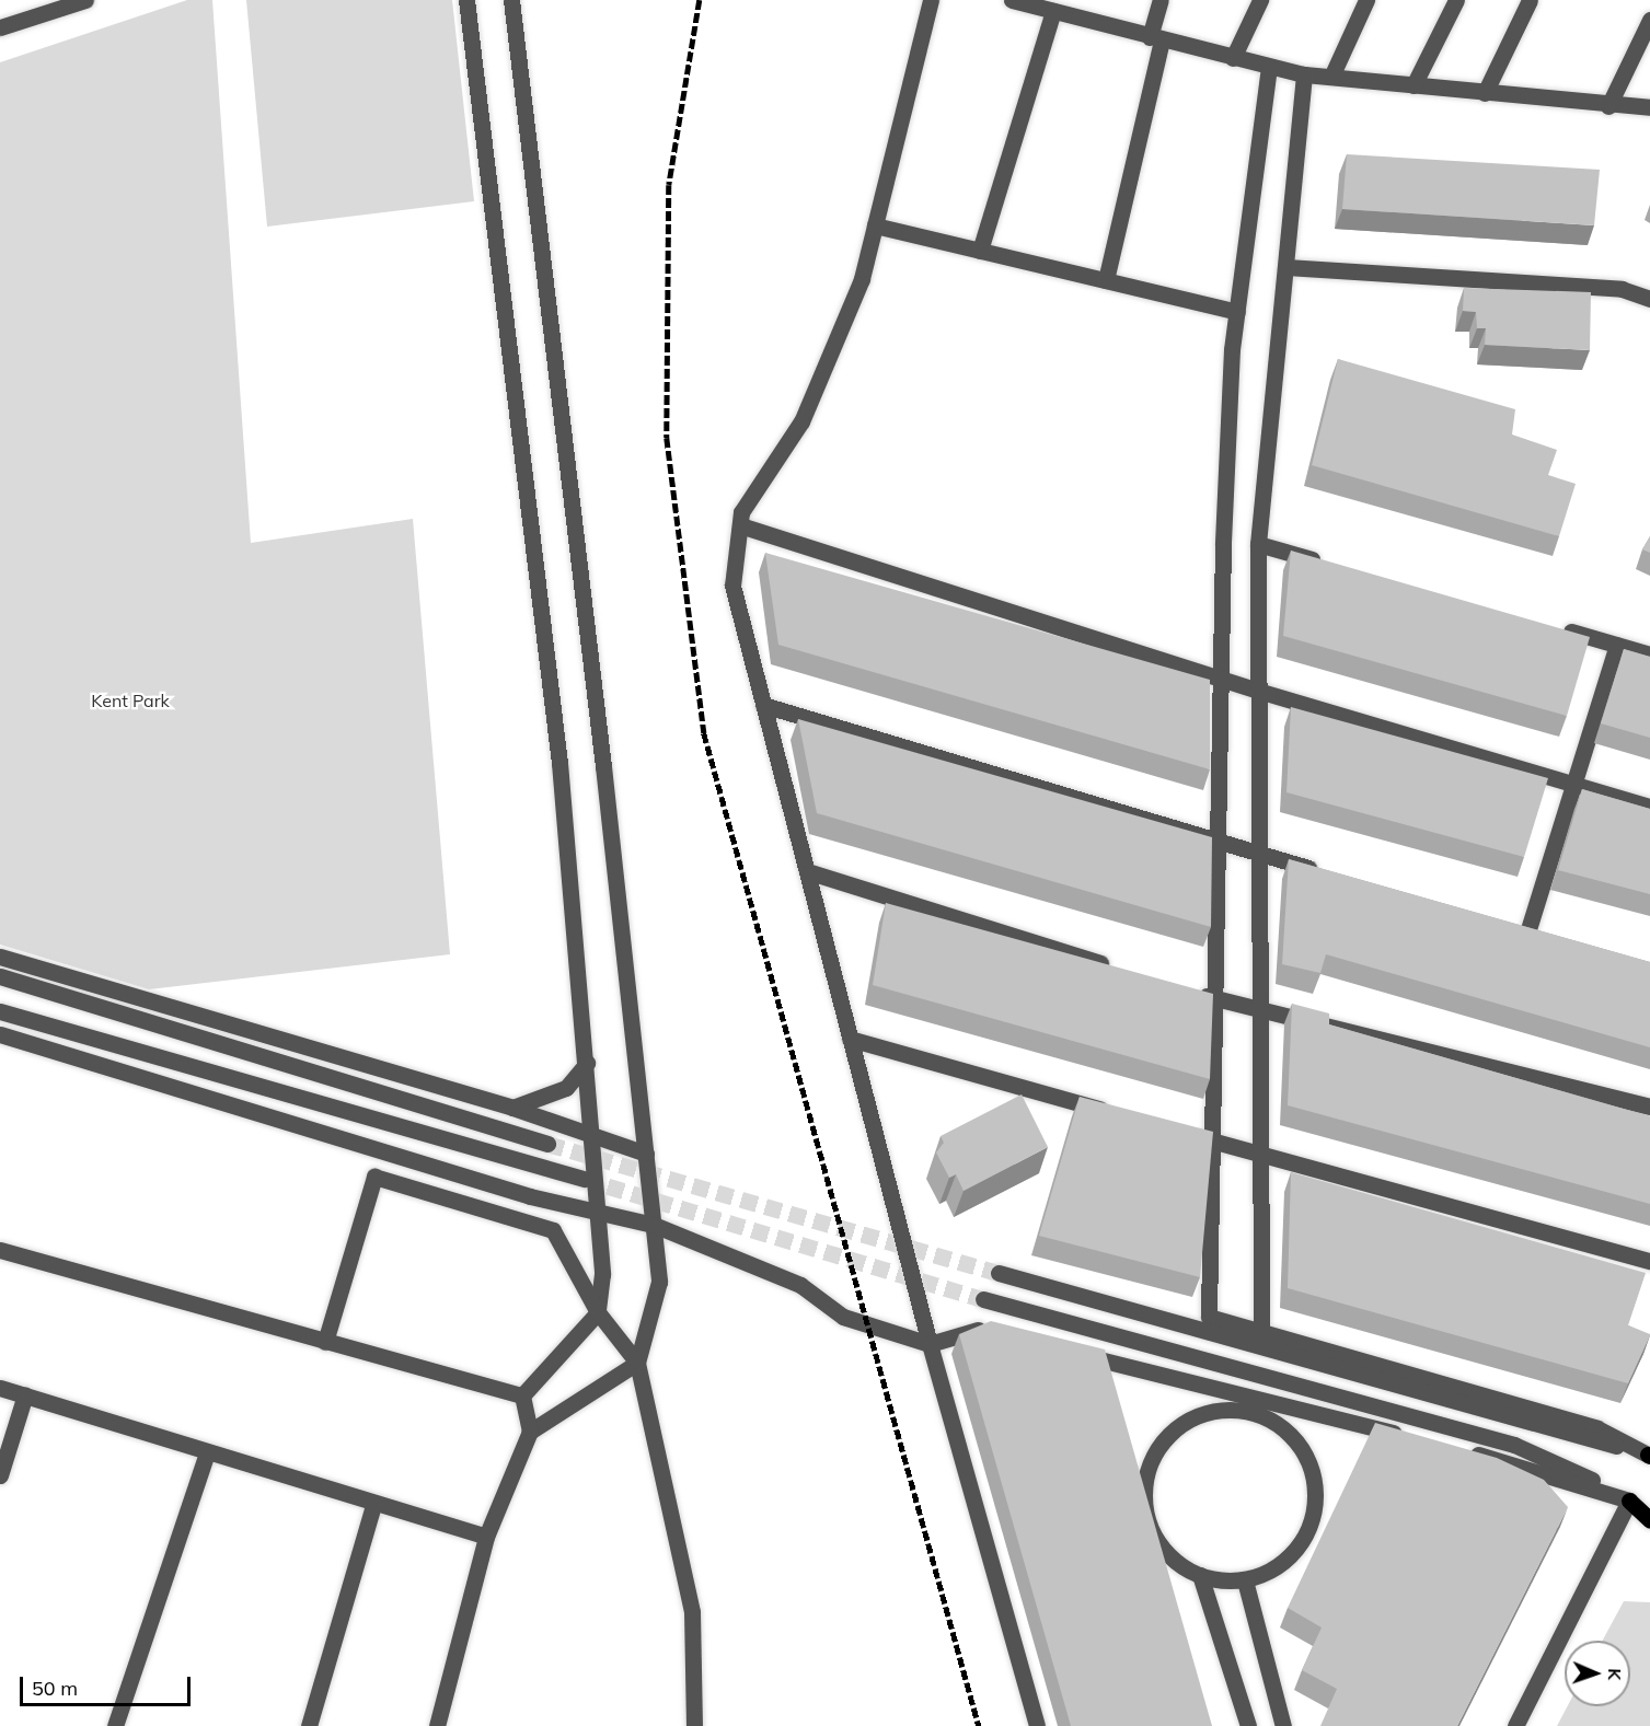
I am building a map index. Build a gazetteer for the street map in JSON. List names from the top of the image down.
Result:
{
  "parks": ["Kent Park"],
  "scale_bar": "50 m",
  "north": "right"
}
